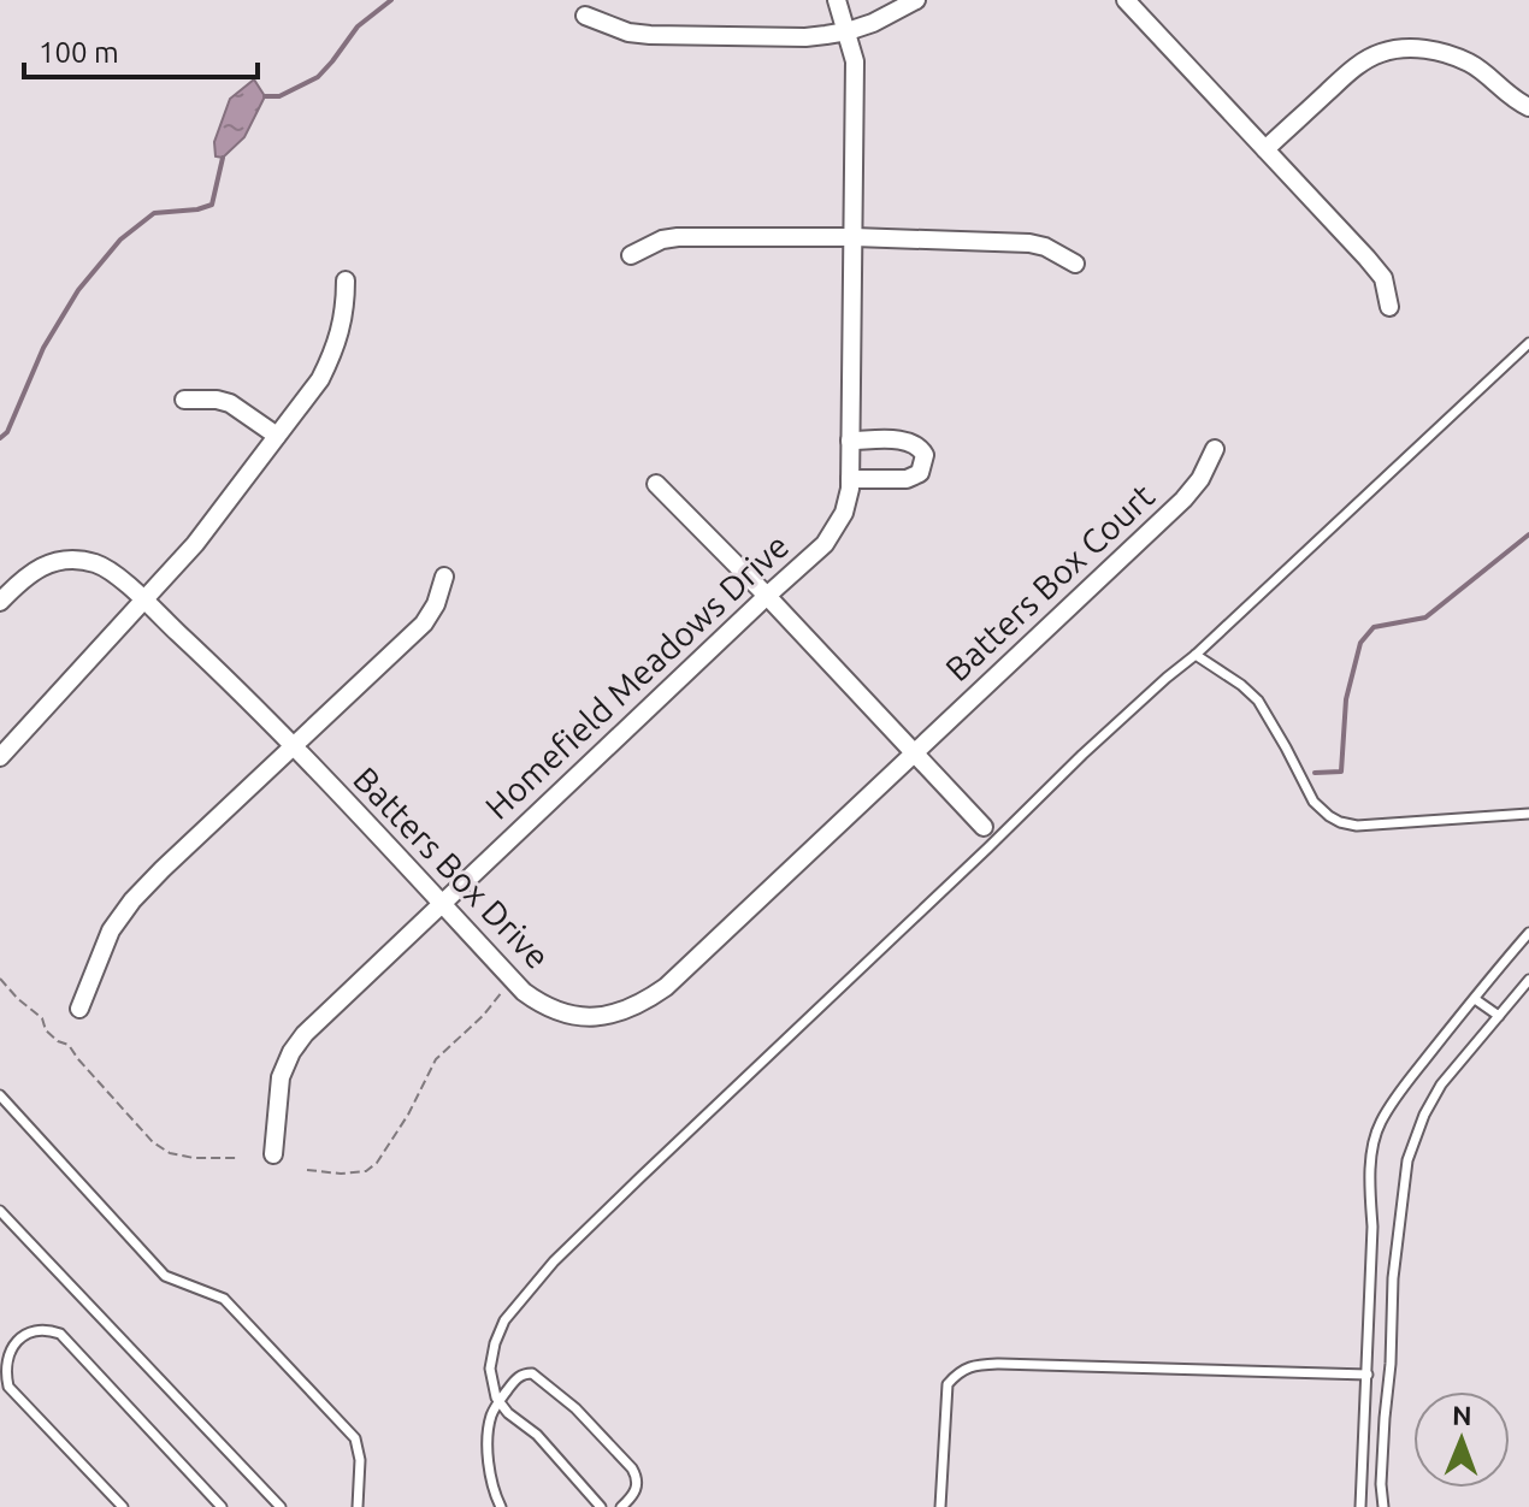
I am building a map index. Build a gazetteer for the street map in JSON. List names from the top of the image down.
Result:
{
  "streets": {
    "street": ["Batters Box Court", "Homefield Meadows Drive", "Batters Box Drive"]
  },
  "crossings": [
    ["Batters Box Court", "Batters Box Drive"],
    ["Homefield Meadows Drive", "Batters Box Drive"]
  ],
  "scale_bar": "100 m",
  "north": "top"
}
